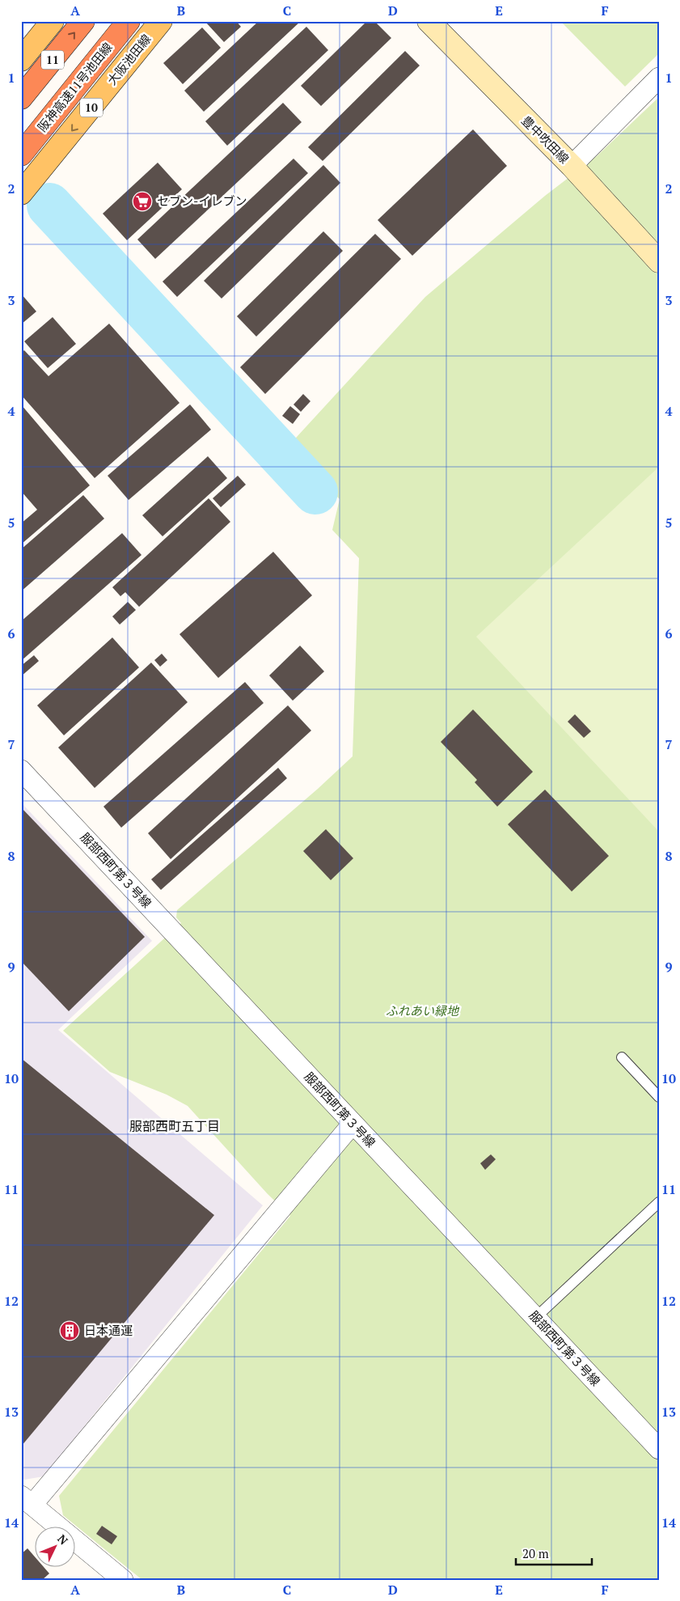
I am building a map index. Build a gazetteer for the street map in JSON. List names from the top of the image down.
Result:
{
  "streets": {
    "highway": ["11", "阪神高速11号池田線"],
    "main road": ["大阪池田線", "10", "豊中吹田線"],
    "street": ["服部西町第３号線"]
  },
  "one_way": ["大阪池田線"],
  "districts": ["服部西町五丁目"],
  "parks": ["ふれあい緑地"],
  "places": {
    "supermarket": ["セブン-イレブン"],
    "building": ["日本通運"]
  },
  "scale_bar": "20 m",
  "north": "top right",
  "grid": {
    "columns": [
      "A",
      "B",
      "C",
      "D",
      "E",
      "F"
    ],
    "rows": [
      "1",
      "2",
      "3",
      "4",
      "5",
      "6",
      "7",
      "8",
      "9",
      "10",
      "11",
      "12",
      "13",
      "14"
    ]
  }
}
